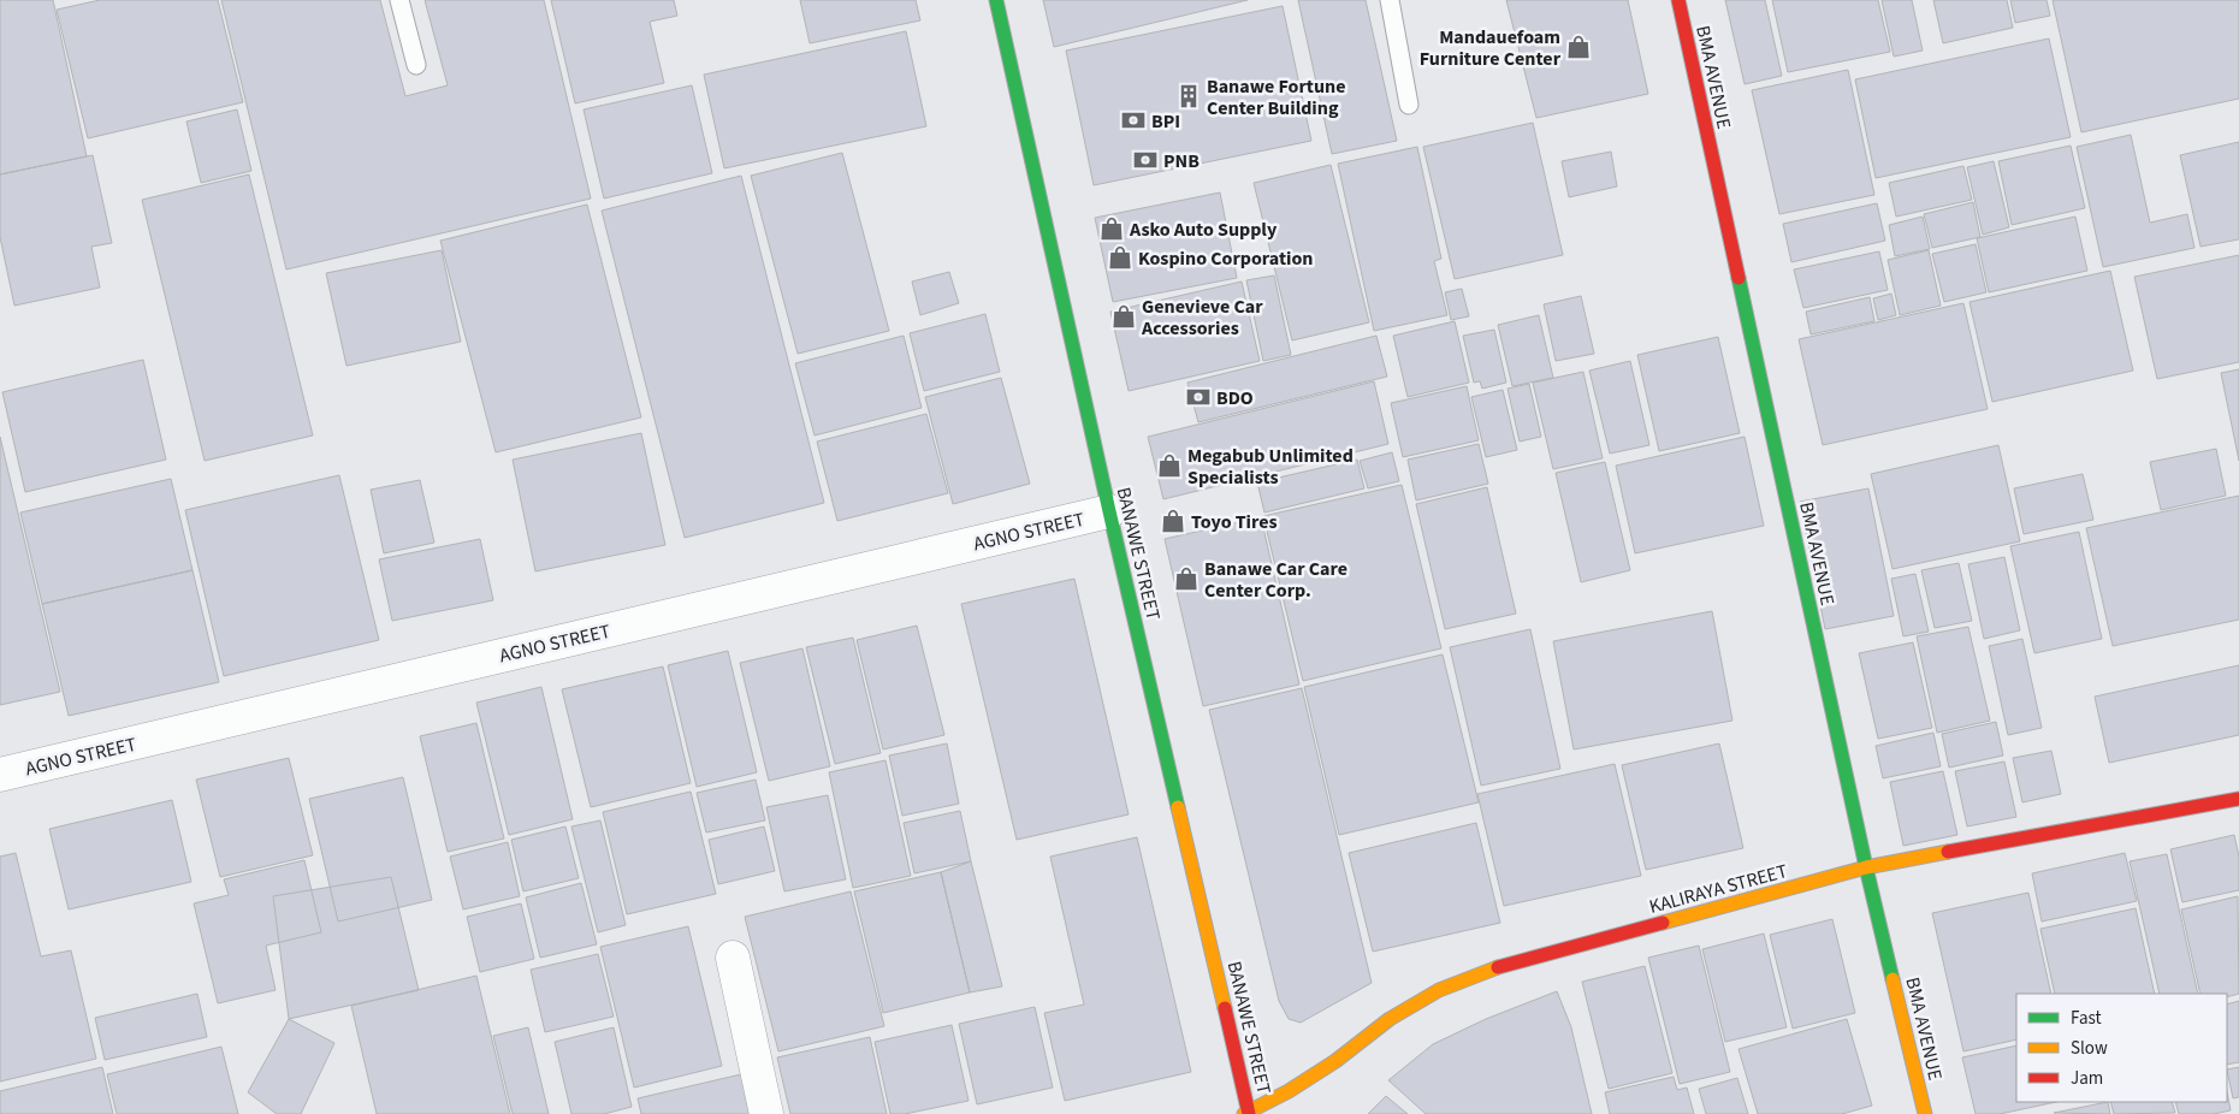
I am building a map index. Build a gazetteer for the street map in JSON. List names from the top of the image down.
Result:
{
  "streets": {
    "street": [
      "BMA AVENUE",
      "AGNO STREET",
      "BANAWE STREET",
      "KALIRAYA STREET"
    ]
  },
  "crossings": [
    ["BMA AVENUE", "KALIRAYA STREET"],
    ["AGNO STREET", "BANAWE STREET"],
    ["BANAWE STREET", "KALIRAYA STREET"]
  ],
  "places": {
    "shop": [
      "Mandauefoam Furniture Center",
      "Asko Auto Supply",
      "Kospino Corporation",
      "Genevieve Car Accessories",
      "Megabub Unlimited Specialists",
      "Toyo Tires",
      "Banawe Car Care Center Corp."
    ],
    "building": ["Banawe Fortune Center Building"],
    "bank": ["BPI", "PNB", "BDO"]
  },
  "legend": ["Fast", "Slow", "Jam"]
}
